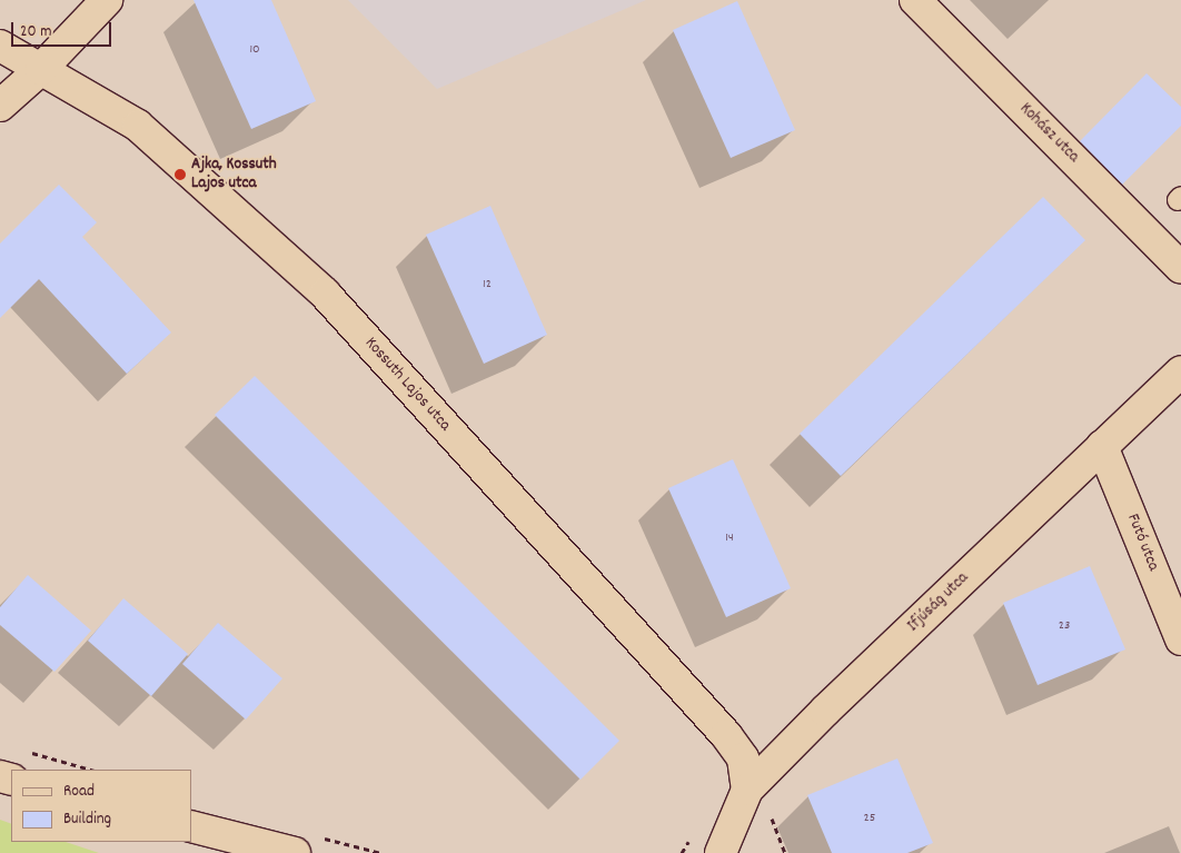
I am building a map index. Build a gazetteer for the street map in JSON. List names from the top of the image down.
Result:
{
  "streets": {
    "street": [
      "Kohász utca",
      "Kossuth Lajos utca",
      "Futó utca",
      "Ifjúság utca"
    ]
  },
  "crossings": [
    ["Kossuth Lajos utca", "Ifjúság utca"],
    ["Futó utca", "Ifjúság utca"]
  ],
  "places": ["Ajka, Kossuth Lajos utca"],
  "house_numbers": [
    "10",
    "12",
    "14",
    "23",
    "25"
  ],
  "legend": ["Road", "Building"],
  "scale_bar": "20 m"
}
